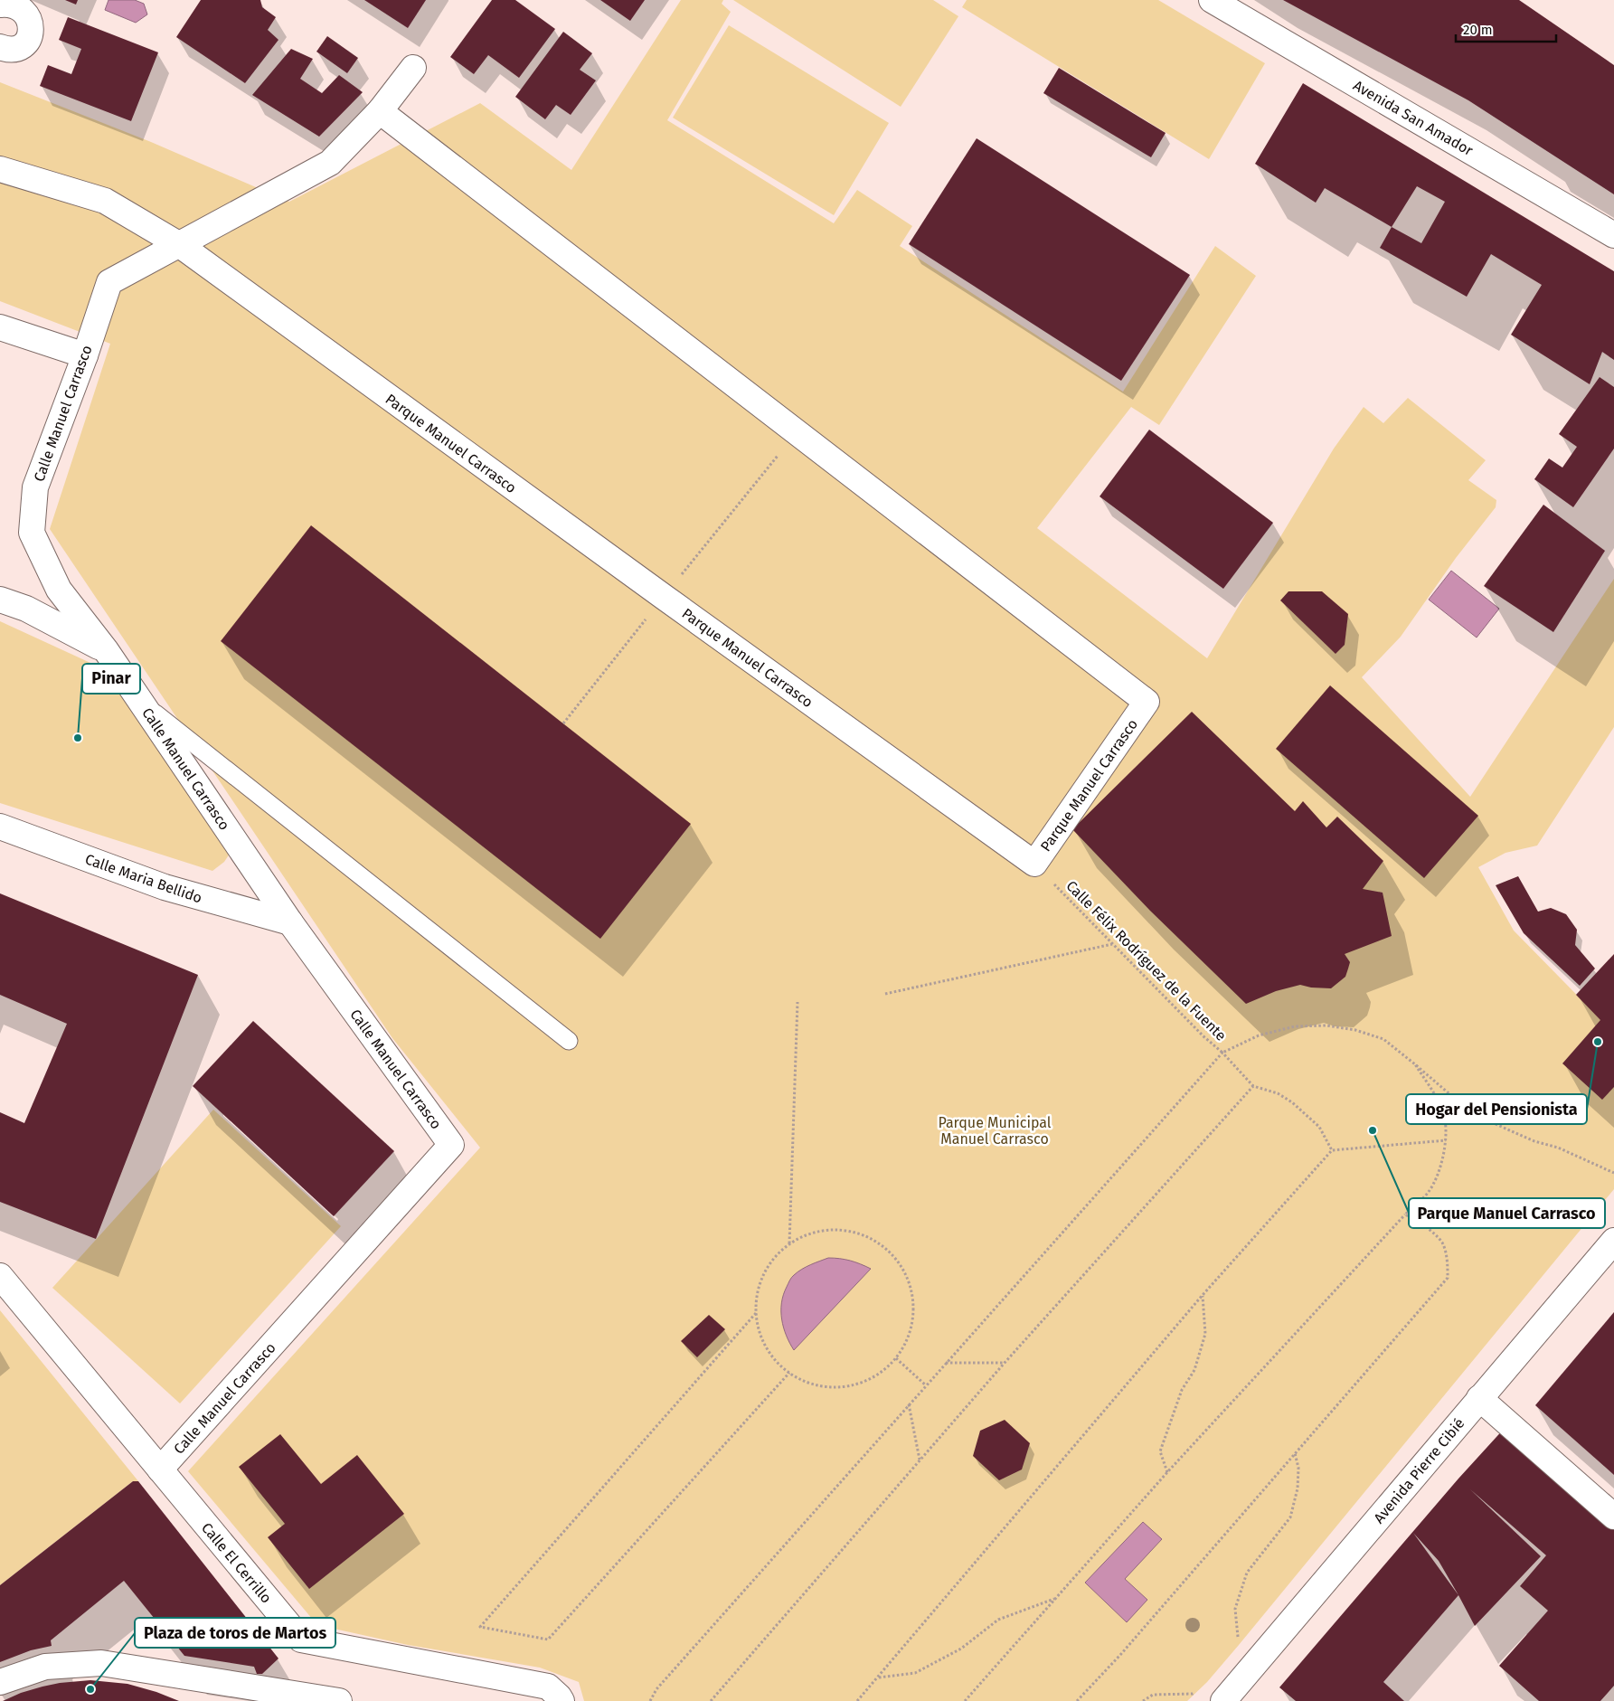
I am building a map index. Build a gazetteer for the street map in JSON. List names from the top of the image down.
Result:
{
  "streets": {
    "street": [
      "Avenida San Amador",
      "Calle Manuel Carrasco",
      "Parque Manuel Carrasco",
      "Calle Maria Bellido",
      "Avenida Pierre Cibié",
      "Calle El Cerrillo"
    ],
    "path": ["Calle Félix Rodríguez de la Fuente"]
  },
  "crossings": [
    ["Calle Manuel Carrasco", "Parque Manuel Carrasco"],
    ["Calle Manuel Carrasco", "Calle Maria Bellido"],
    ["Calle Manuel Carrasco", "Calle El Cerrillo"],
    ["Parque Manuel Carrasco", "Calle Félix Rodríguez de la Fuente"]
  ],
  "parks": ["Parque Municipal Manuel Carrasco"],
  "places": [
    "Pinar",
    "Hogar del Pensionista",
    "Parque Manuel Carrasco",
    "Plaza de toros de Martos"
  ],
  "scale_bar": "20 m"
}
